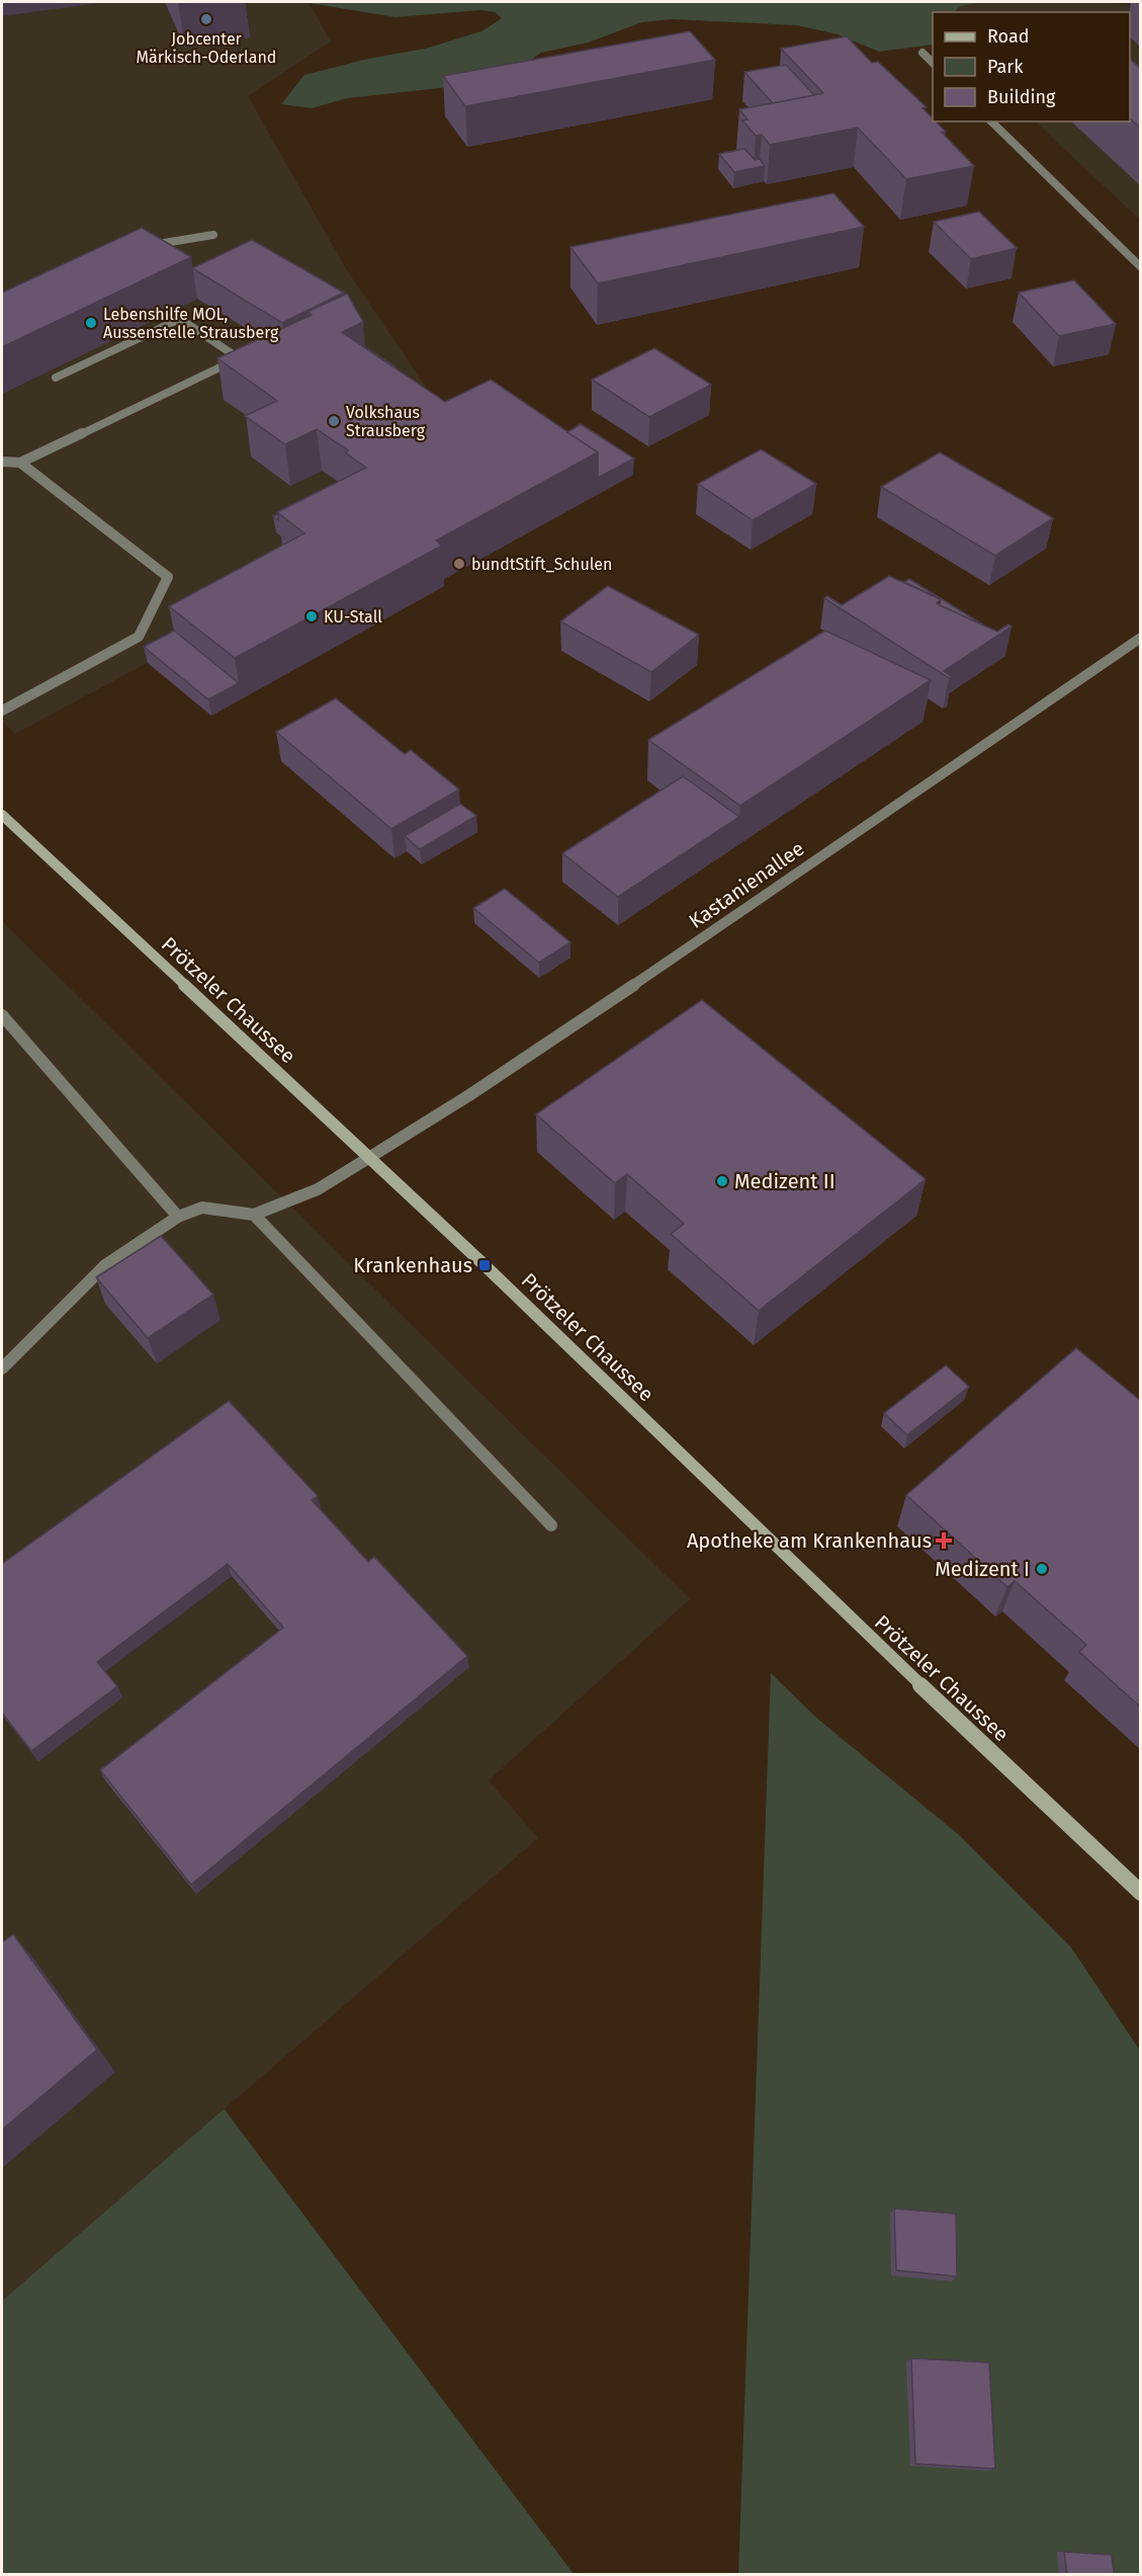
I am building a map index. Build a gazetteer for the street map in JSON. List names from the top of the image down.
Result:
{
  "streets": {
    "main road": ["Prötzeler Chaussee"],
    "street": ["Kastanienallee"]
  },
  "crossings": [
    ["Kastanienallee", "Prötzeler Chaussee"]
  ],
  "places": {
    "other": [
      "Jobcenter Märkisch-Oderland",
      "Lebenshilfe MOL, Aussenstelle Strausberg",
      "Volkshaus Strausberg",
      "bundtStift_Schulen",
      "KU-Stall",
      "Medizent II",
      "Medizent I"
    ],
    "transit": ["Krankenhaus"],
    "health": ["Apotheke am Krankenhaus"]
  },
  "legend": ["Road", "Park", "Building"]
}
